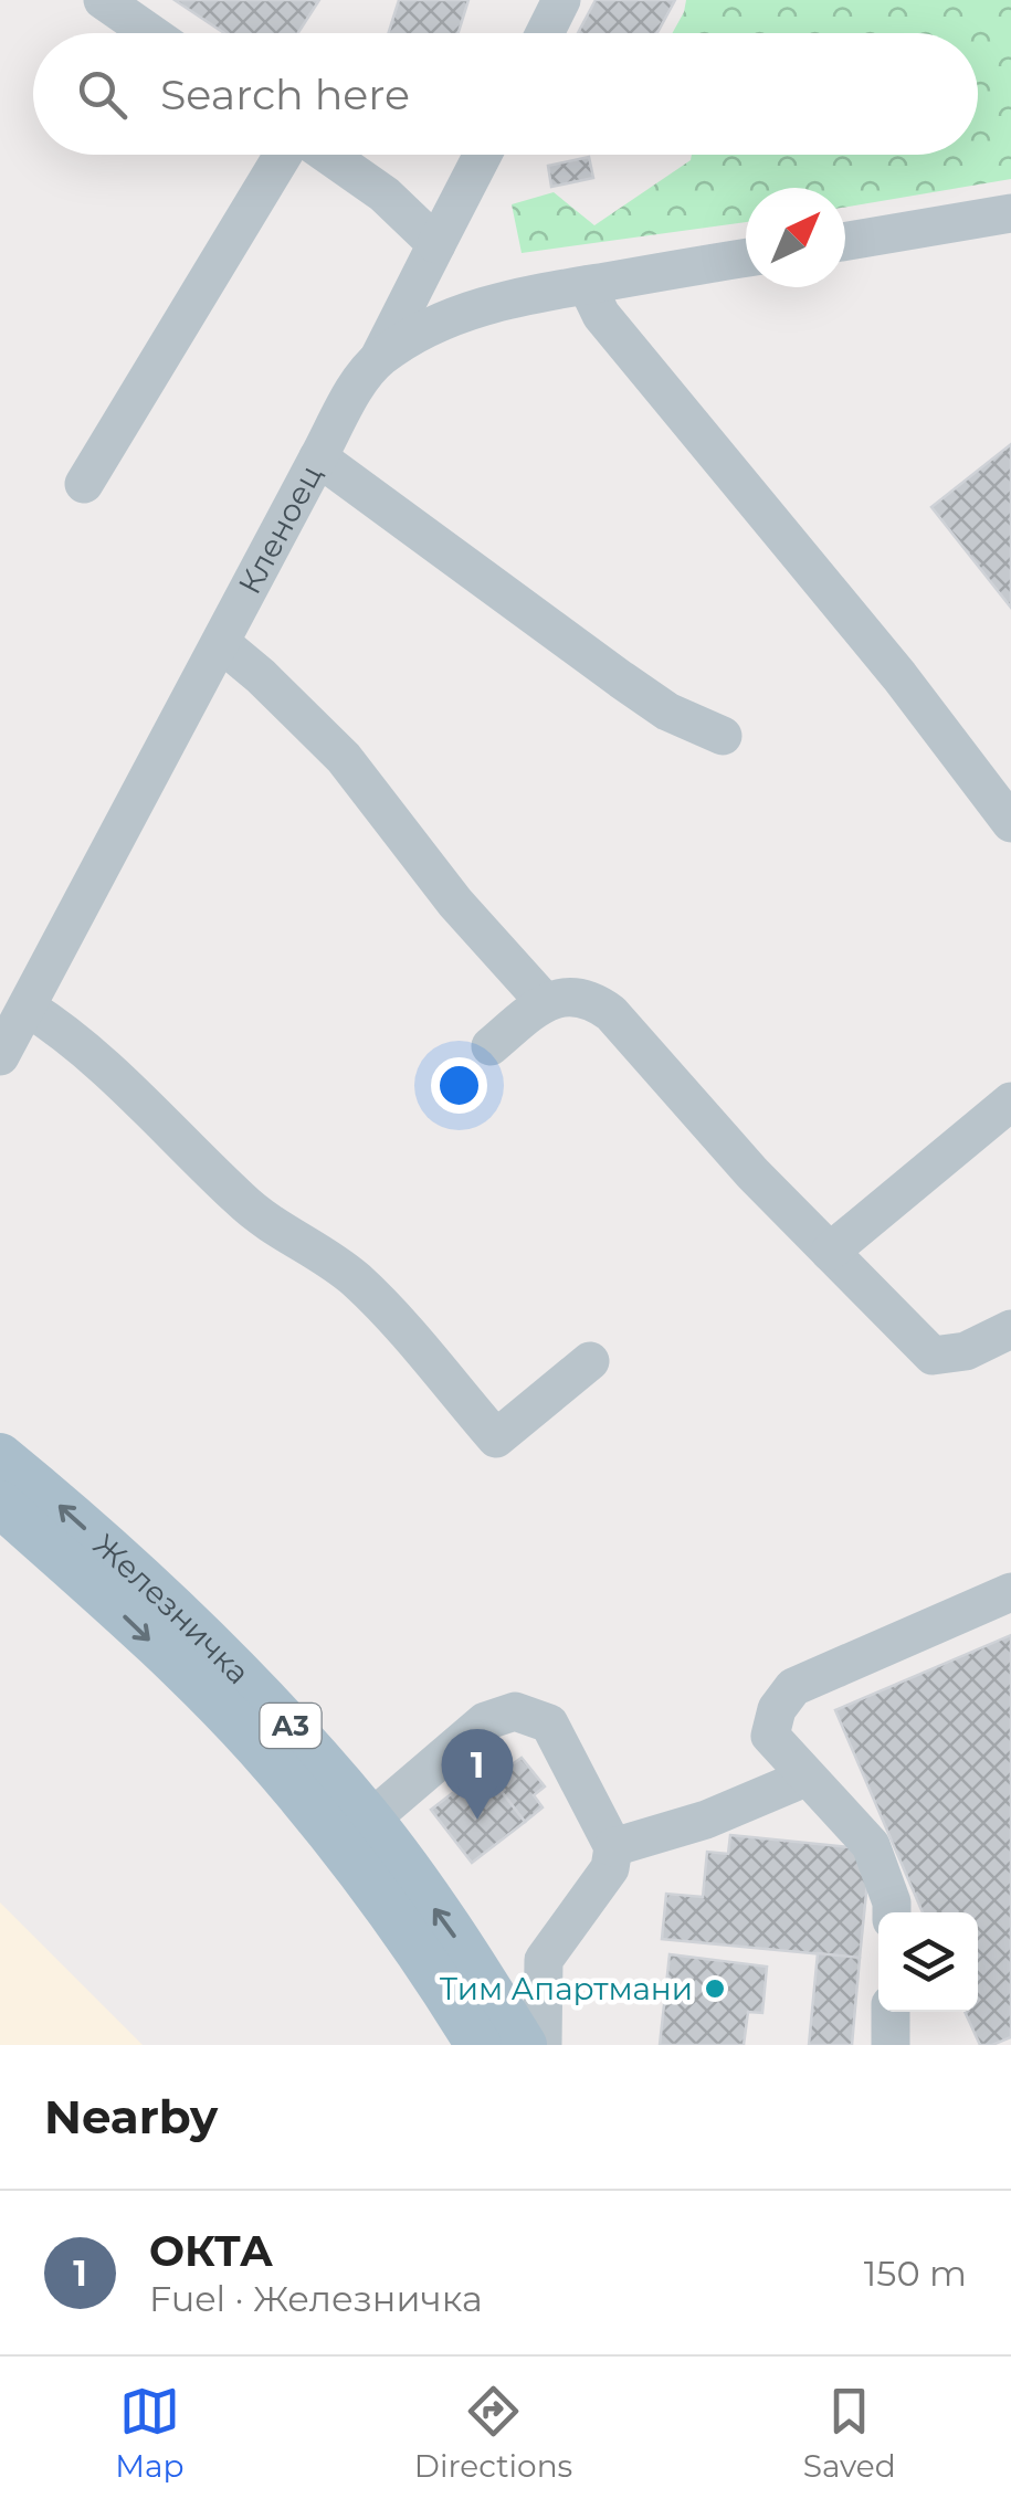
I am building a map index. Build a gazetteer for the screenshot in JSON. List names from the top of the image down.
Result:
{
  "streets": {
    "main road": ["Железничка", "A3"],
    "street": ["Кленоец"]
  },
  "places": ["Тим Апартмани"],
  "north": "top right",
  "page": {
    "search": "Search here",
    "pins": "1",
    "heading": "Nearby",
    "list": [
      {
        "mark": "1",
        "name": "ОКТА",
        "note": "Fuel · Железничка",
        "value": "150 m"
      }
    ],
    "nav": ["Map", "Directions", "Saved"]
  }
}
